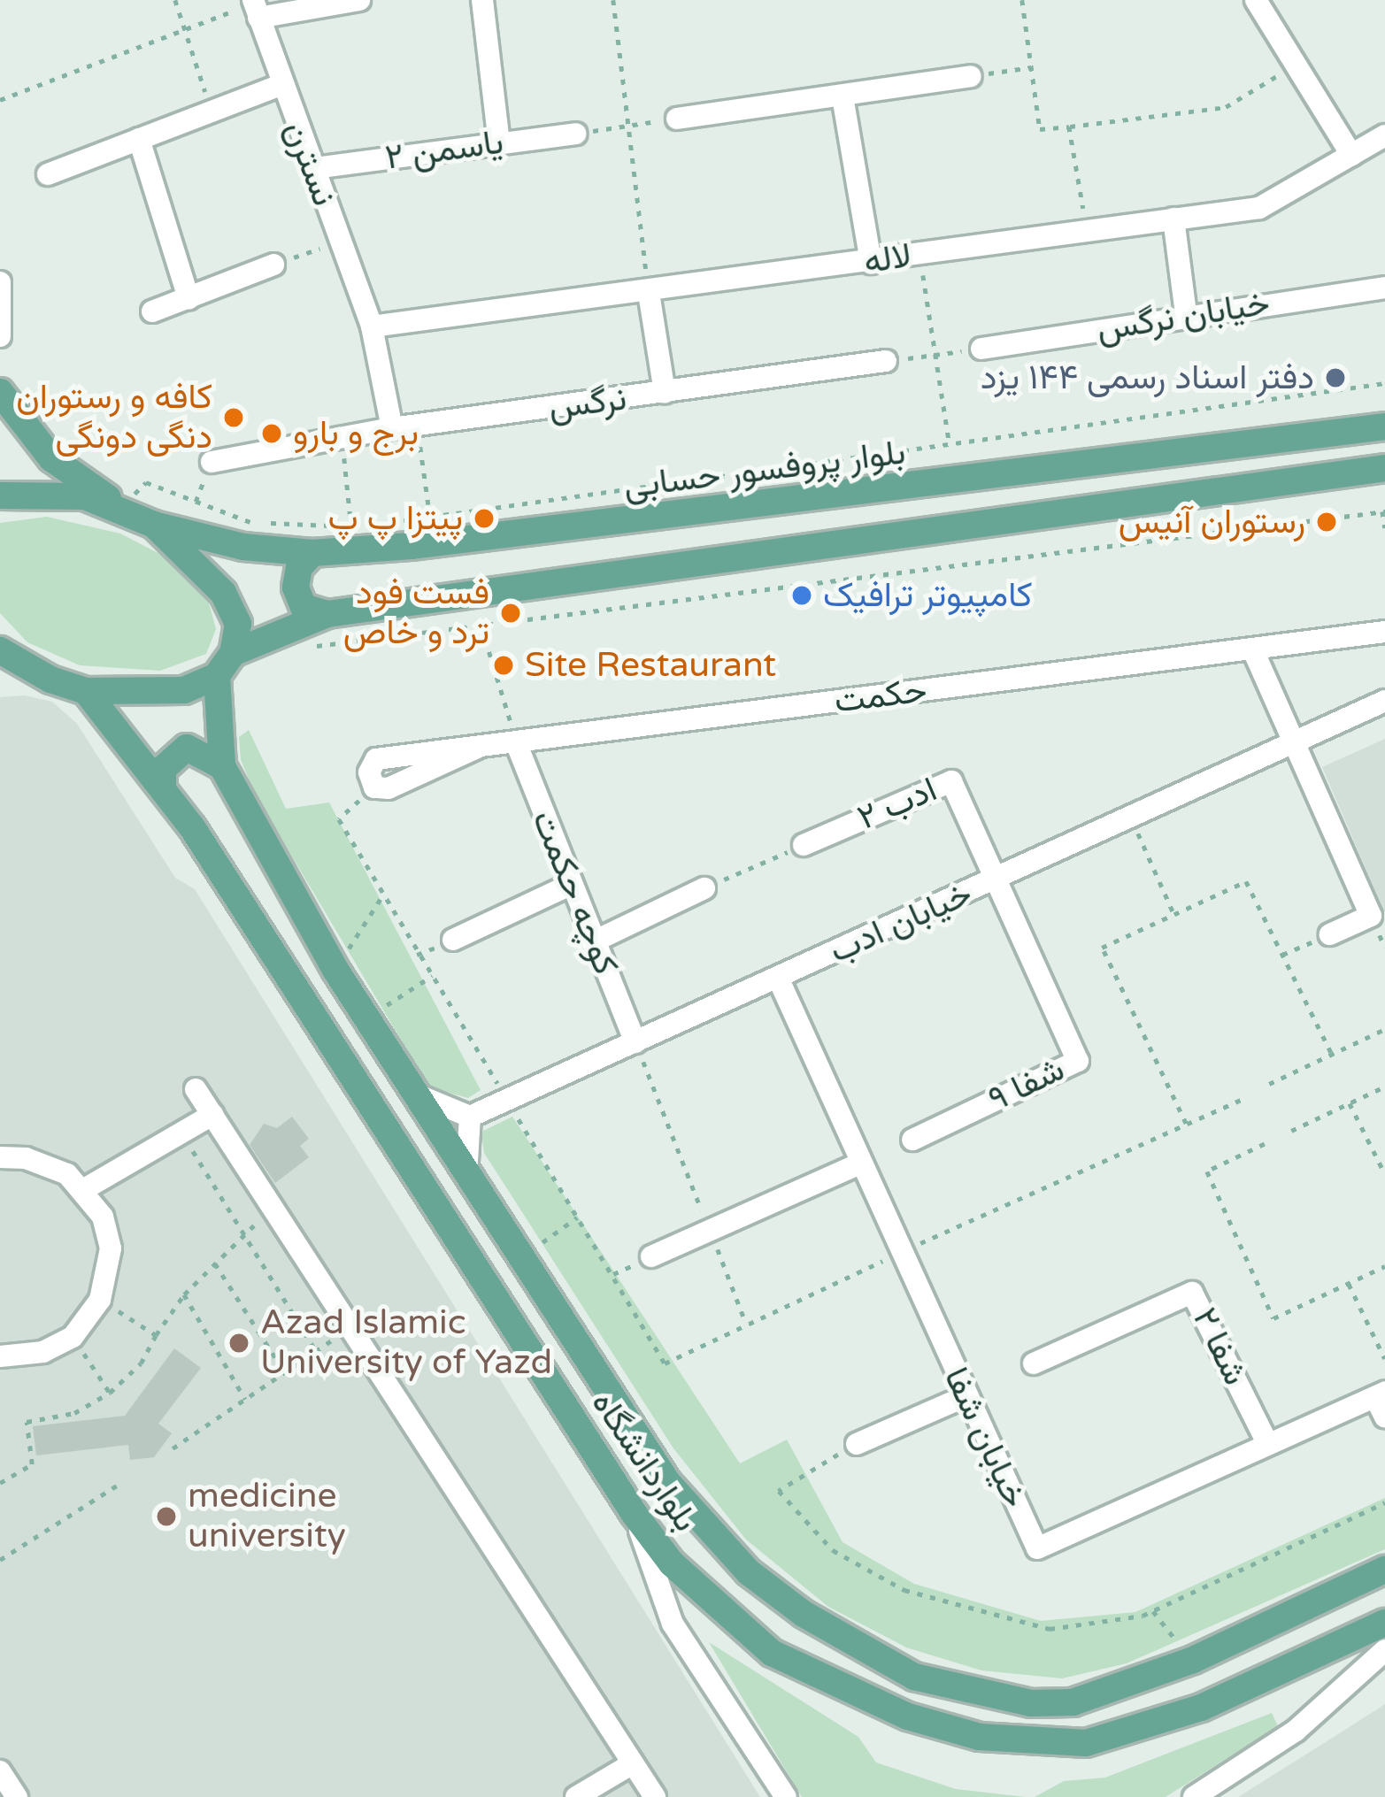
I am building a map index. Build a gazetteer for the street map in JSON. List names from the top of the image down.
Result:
{
  "streets": {
    "main road": ["بلوار پروفسور حسابی", "بلواردانشگاه"],
    "street": [
      "یاسمن ۲",
      "نسترن",
      "لاله",
      "خیابان نرگس",
      "نرگس",
      "حکمت",
      "ادب ۲",
      "کوچه حکمت",
      "خیابان ادب",
      "شفا ۹",
      "شفا ۲",
      "خیابان شفا"
    ]
  },
  "crossings": [
    ["یاسمن ۲", "نسترن"],
    ["نسترن", "لاله"],
    ["حکمت", "کوچه حکمت"],
    ["ادب ۲", "خیابان ادب"],
    ["ادب ۲", "شفا ۹"],
    ["کوچه حکمت", "خیابان ادب"],
    ["خیابان ادب", "شفا ۹"],
    ["خیابان ادب", "خیابان شفا"],
    ["شفا ۲", "خیابان شفا"]
  ],
  "places": [
    "دفتر اسناد رسمی ۱۴۴ یزد",
    "کافه و رستوران دنگی دونگی",
    "برج و بارو",
    "پیتزا پ پ",
    "رستوران آنیس",
    "کامپیوتر ترافیک",
    "فست فود ترد و خاص",
    "Site Restaurant",
    "Azad Islamic University of Yazd",
    "medicine university"
  ]
}
